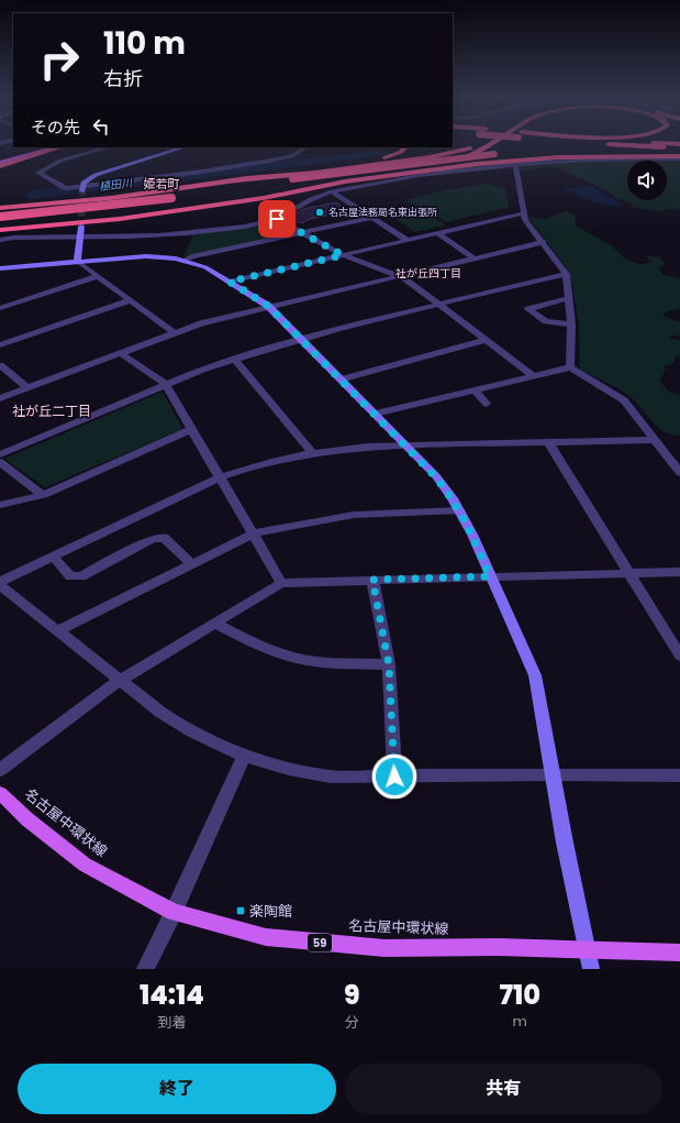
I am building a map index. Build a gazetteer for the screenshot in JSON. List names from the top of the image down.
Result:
{
  "streets": {
    "main road": ["名古屋中環状線", "59"]
  },
  "districts": ["姫若町", "社が丘四丁目", "社が丘二丁目"],
  "water": ["植田川"],
  "places": {
    "other": ["名古屋法務局名東出張所"],
    "transit": ["楽陶館"]
  },
  "page": {
    "turn": ["110 m", "右折"],
    "then": "その先",
    "eta": [
      "14:14",
      "到着",
      "9",
      "分",
      "710",
      "m"
    ],
    "buttons": ["終了", "共有"]
  }
}
